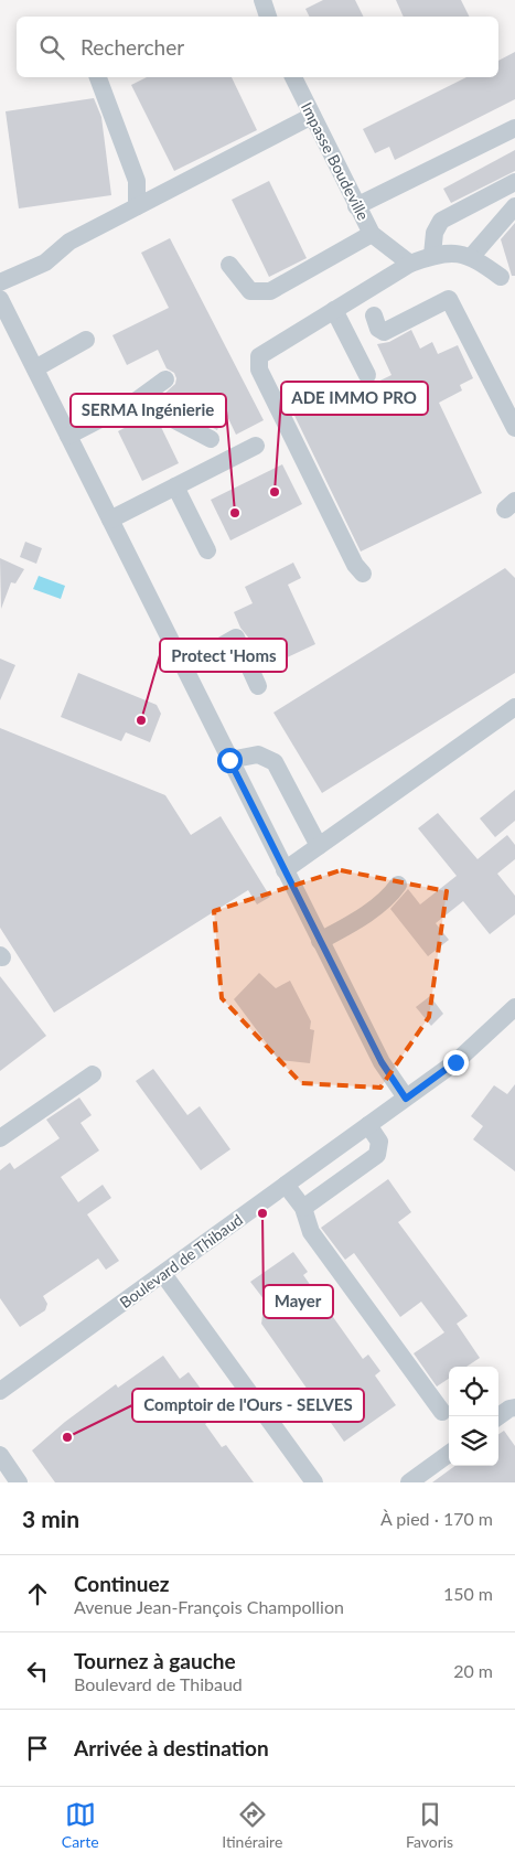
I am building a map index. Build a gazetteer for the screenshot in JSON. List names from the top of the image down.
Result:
{
  "streets": {
    "street": ["Impasse Boudeville", "Boulevard de Thibaud"]
  },
  "places": [
    "ADE IMMO PRO",
    "SERMA Ingénierie",
    "Protect 'Homs",
    "Mayer",
    "Comptoir de l'Ours - SELVES"
  ],
  "page": {
    "search": "Rechercher",
    "heading": ["3 min", "À pied · 170 m"],
    "list": [
      ["Continuez", "Avenue Jean-François Champollion", "150 m"],
      ["Tournez à gauche", "Boulevard de Thibaud", "20 m"],
      "Arrivée à destination"
    ],
    "nav": ["Carte", "Itinéraire", "Favoris"]
  }
}
